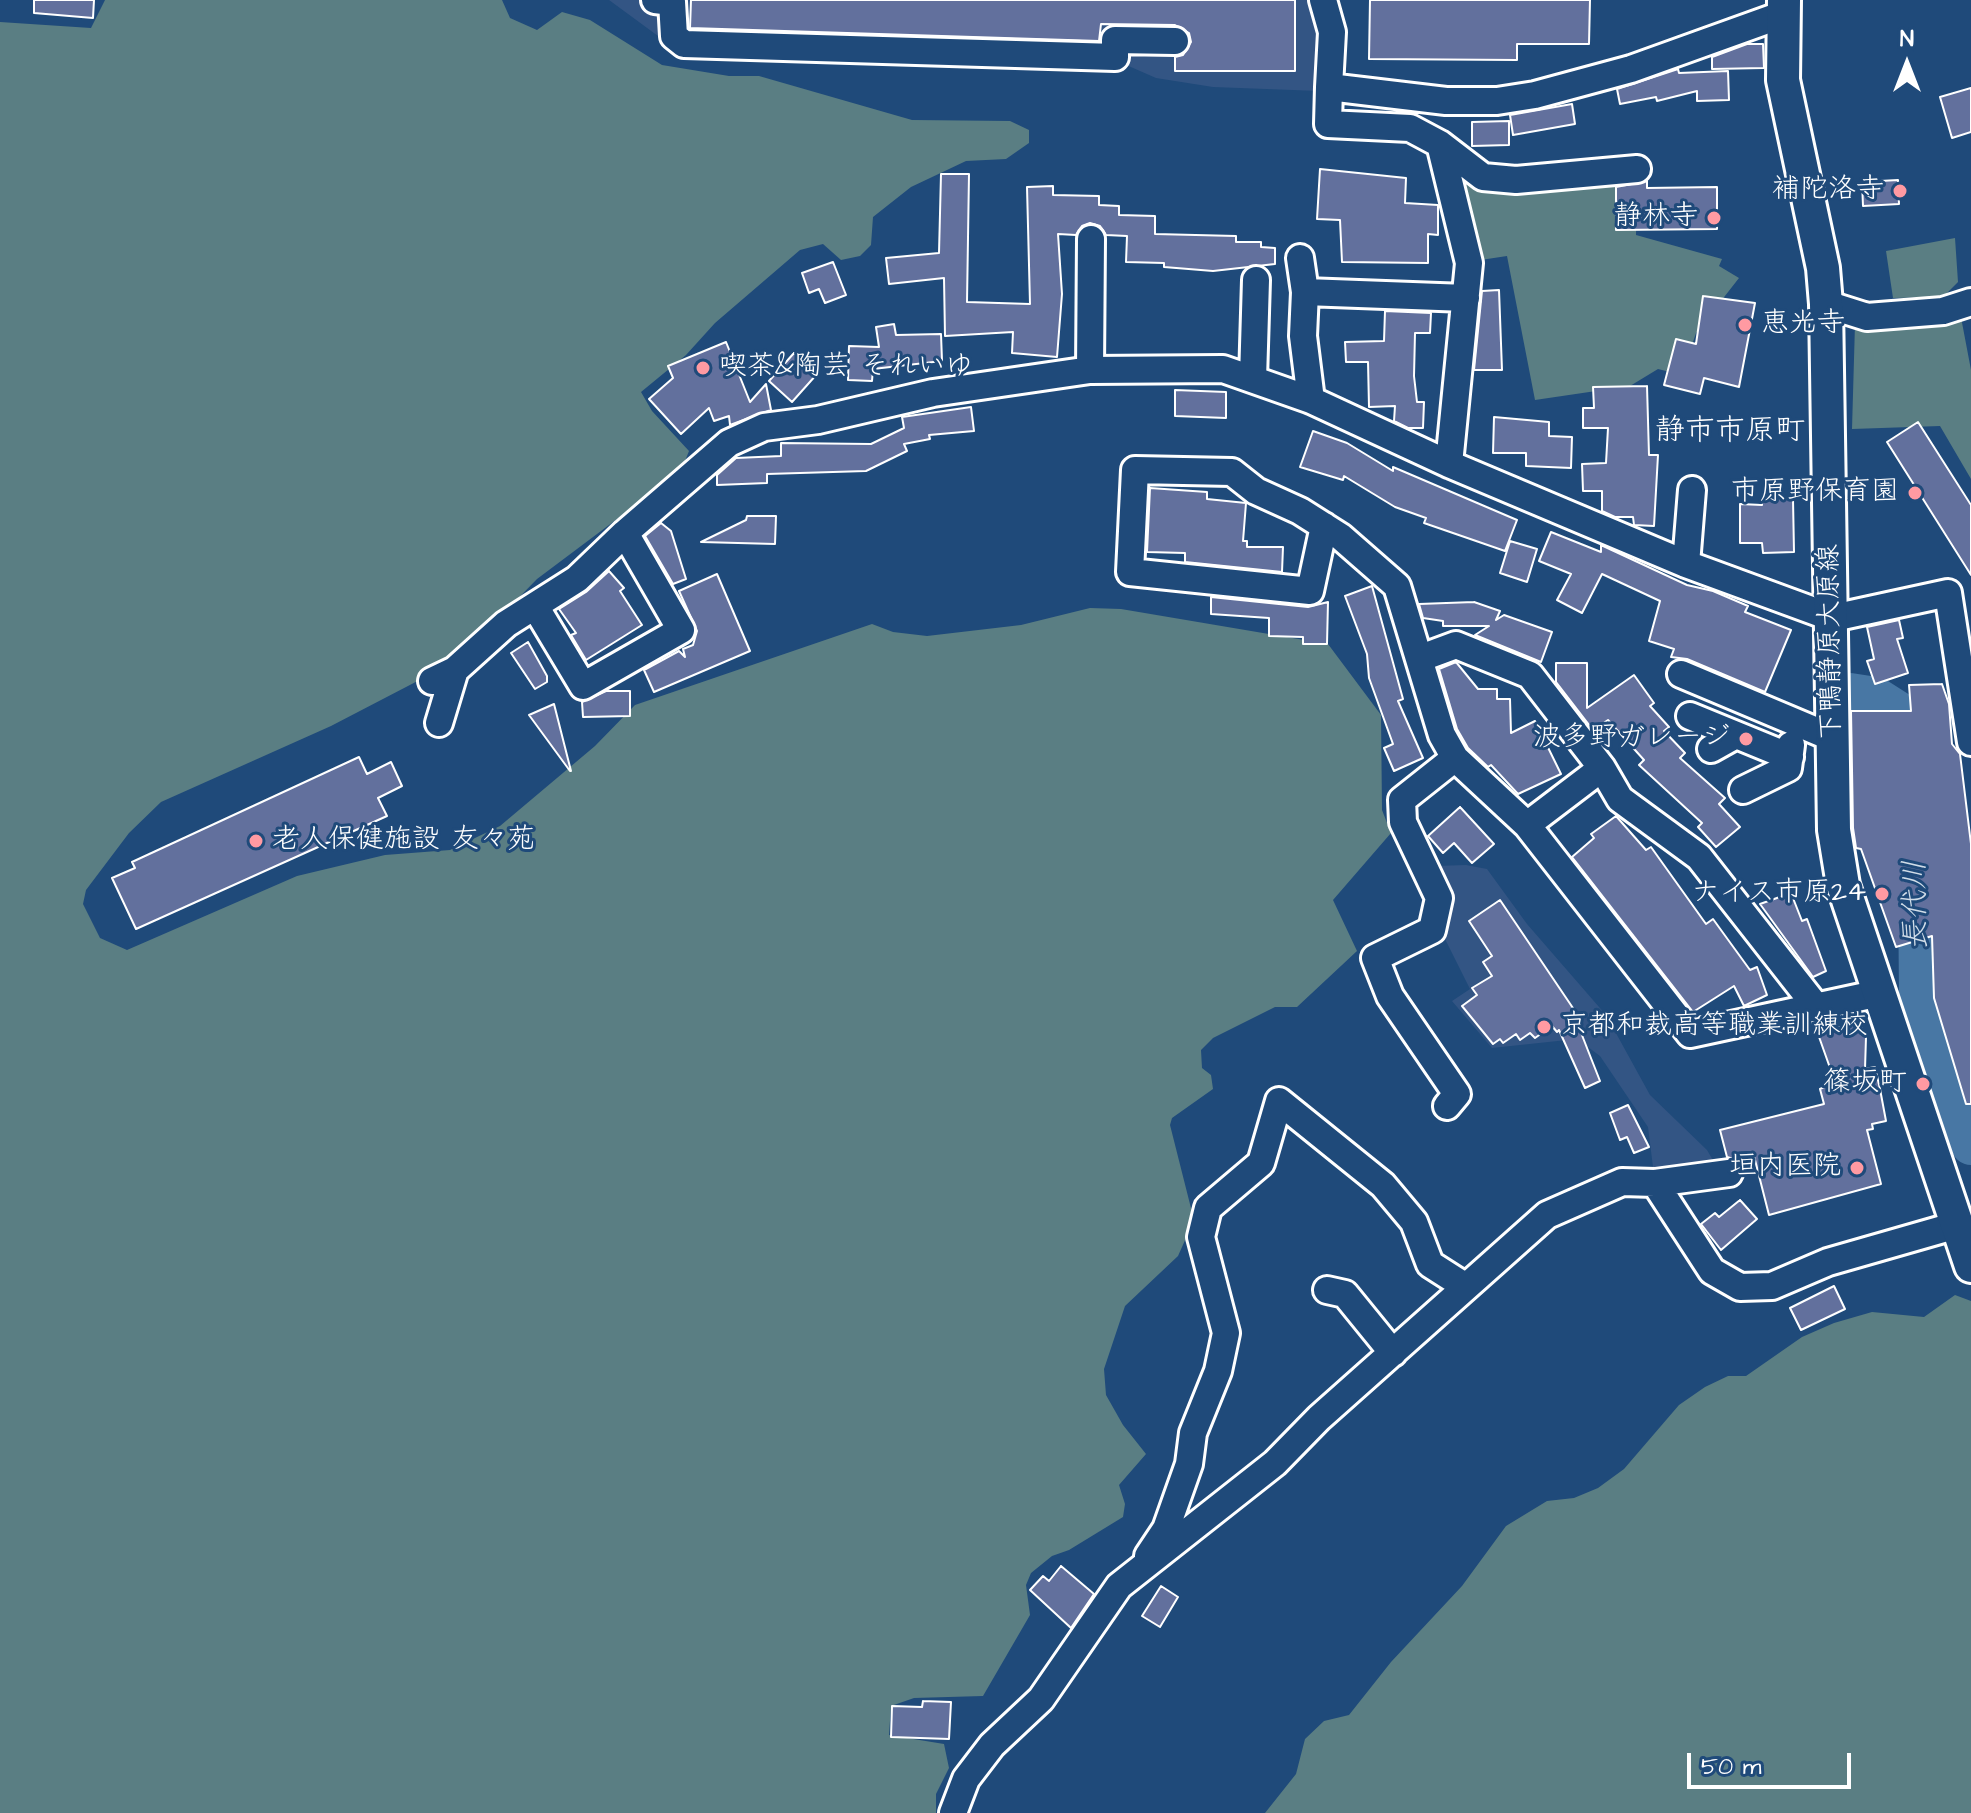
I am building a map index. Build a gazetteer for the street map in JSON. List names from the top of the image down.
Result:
{
  "streets": {
    "main road": ["下鴨静原大原線"]
  },
  "districts": ["静市市原町"],
  "water": ["長代川"],
  "places": [
    "補陀洛寺",
    "静林寺",
    "恵光寺",
    "喫茶&陶芸 それいゆ",
    "市原野保育園",
    "波多野ガレージ",
    "老人保健施設 友々苑",
    "ナイス市原24",
    "京都和裁高等職業訓練校",
    "篠坂町",
    "垣内医院"
  ],
  "scale_bar": "50 m",
  "north": "top"
}
